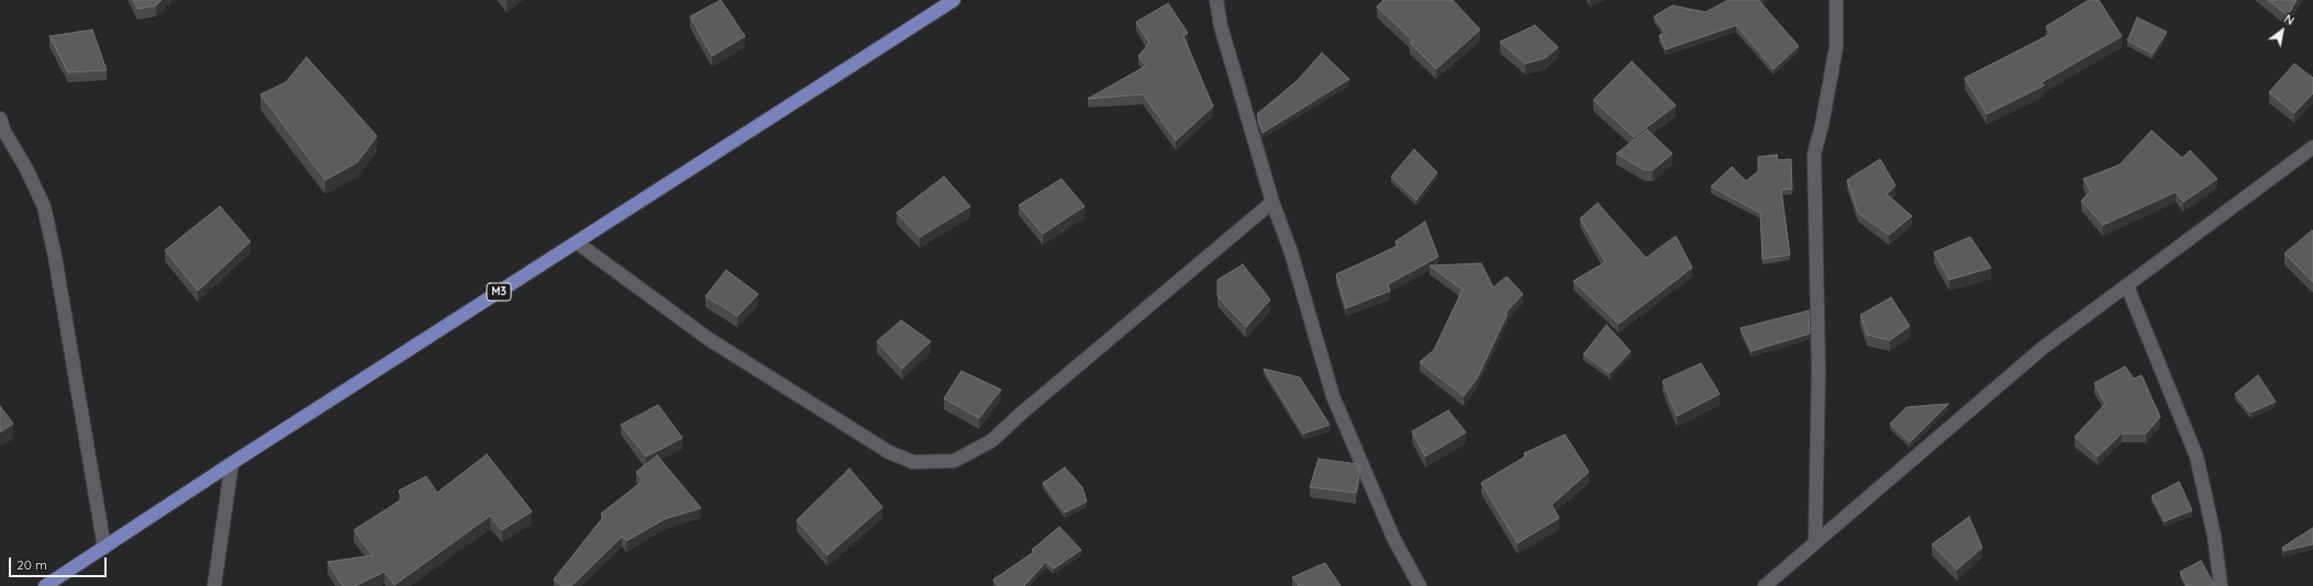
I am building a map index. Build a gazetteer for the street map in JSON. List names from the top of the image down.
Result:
{
  "streets": {
    "main road": ["M3"]
  },
  "scale_bar": "20 m",
  "north": "top right"
}
